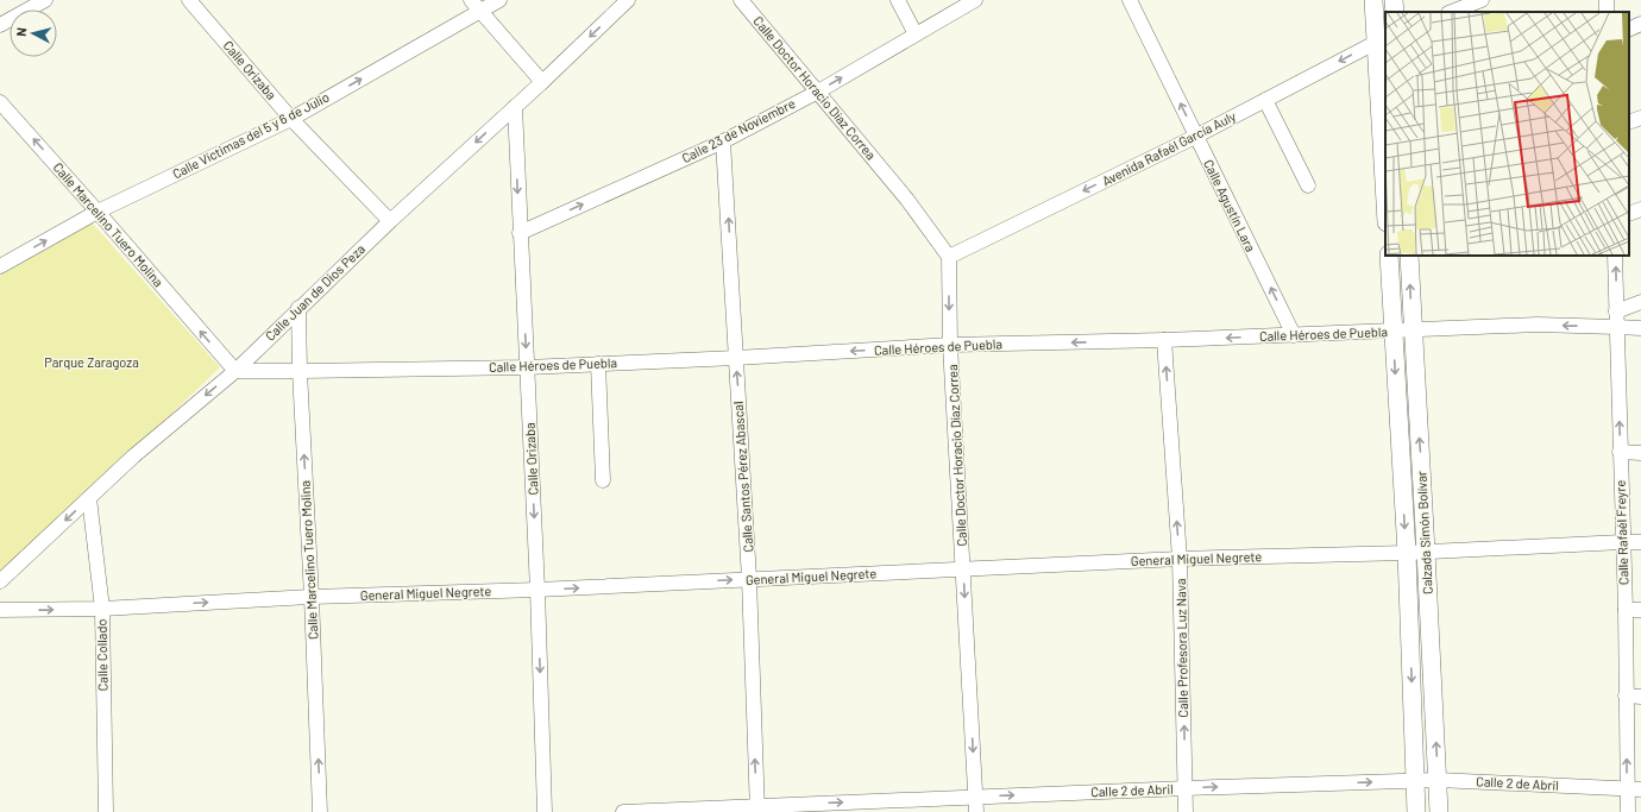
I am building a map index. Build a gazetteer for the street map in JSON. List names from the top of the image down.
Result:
{
  "streets": {
    "main road": ["Calzada Simón Bolívar"],
    "street": [
      "Calle Orizaba",
      "Calle Doctor Horacio Díaz Correa",
      "Calle 23 de Noviembre",
      "Calle Víctimas del 5 y 6 de Julio",
      "Avenida Rafaél García Auly",
      "Calle Agustín Lara",
      "Calle Marcelino Tuero Molina",
      "Calle Juan de Dios Peza",
      "Calle Héroes de Puebla",
      "Calle Santos Pérez Abascal",
      "Calle Rafaél Freyre",
      "General Miguel Negrete",
      "Calle Profesora Luz Nava",
      "Calle Collado",
      "Calle 2 de Abril"
    ]
  },
  "crossings": [
    ["Calle Orizaba", "Calle 23 de Noviembre"],
    ["Calle Orizaba", "Calle Víctimas del 5 y 6 de Julio"],
    ["Calle Orizaba", "Calle Juan de Dios Peza"],
    ["Calle Orizaba", "Calle Héroes de Puebla"],
    ["Calle Orizaba", "General Miguel Negrete"],
    ["Calle Doctor Horacio Díaz Correa", "Calle 23 de Noviembre"],
    ["Calle Doctor Horacio Díaz Correa", "Avenida Rafaél García Auly"],
    ["Calle Doctor Horacio Díaz Correa", "Calle Héroes de Puebla"],
    ["Calle Doctor Horacio Díaz Correa", "General Miguel Negrete"],
    ["Calle Doctor Horacio Díaz Correa", "Calle 2 de Abril"],
    ["Calle 23 de Noviembre", "Calle Santos Pérez Abascal"],
    ["Calle Víctimas del 5 y 6 de Julio", "Calle Marcelino Tuero Molina"],
    ["Avenida Rafaél García Auly", "Calle Agustín Lara"],
    ["Calle Agustín Lara", "Calle Héroes de Puebla"],
    ["Calle Marcelino Tuero Molina", "Calle Juan de Dios Peza"],
    ["Calle Marcelino Tuero Molina", "Calle Héroes de Puebla"],
    ["Calle Marcelino Tuero Molina", "General Miguel Negrete"],
    ["Calle Juan de Dios Peza", "Calle Héroes de Puebla"],
    ["Calle Juan de Dios Peza", "Calle Collado"],
    ["Calle Héroes de Puebla", "Calle Santos Pérez Abascal"],
    ["Calle Héroes de Puebla", "Calzada Simón Bolívar"],
    ["Calle Héroes de Puebla", "Calle Rafaél Freyre"],
    ["Calle Héroes de Puebla", "Calle Profesora Luz Nava"],
    ["Calle Santos Pérez Abascal", "General Miguel Negrete"],
    ["Calle Santos Pérez Abascal", "Calle 2 de Abril"],
    ["Calzada Simón Bolívar", "General Miguel Negrete"],
    ["Calzada Simón Bolívar", "Calle 2 de Abril"],
    ["Calle Rafaél Freyre", "General Miguel Negrete"],
    ["Calle Rafaél Freyre", "Calle 2 de Abril"],
    ["General Miguel Negrete", "Calle Profesora Luz Nava"],
    ["General Miguel Negrete", "Calle Collado"],
    ["Calle Profesora Luz Nava", "Calle 2 de Abril"]
  ],
  "one_way": [
    "Calle Orizaba",
    "Calle Doctor Horacio Díaz Correa",
    "Calle 23 de Noviembre",
    "Calle Víctimas del 5 y 6 de Julio",
    "Avenida Rafaél García Auly",
    "Calle Agustín Lara",
    "Calle Marcelino Tuero Molina",
    "Calle Juan de Dios Peza",
    "Calle Héroes de Puebla",
    "Calle Santos Pérez Abascal",
    "Calle Rafaél Freyre",
    "Calle Profesora Luz Nava",
    "Calle 2 de Abril"
  ],
  "parks": ["Parque Zaragoza"],
  "north": "left"
}
